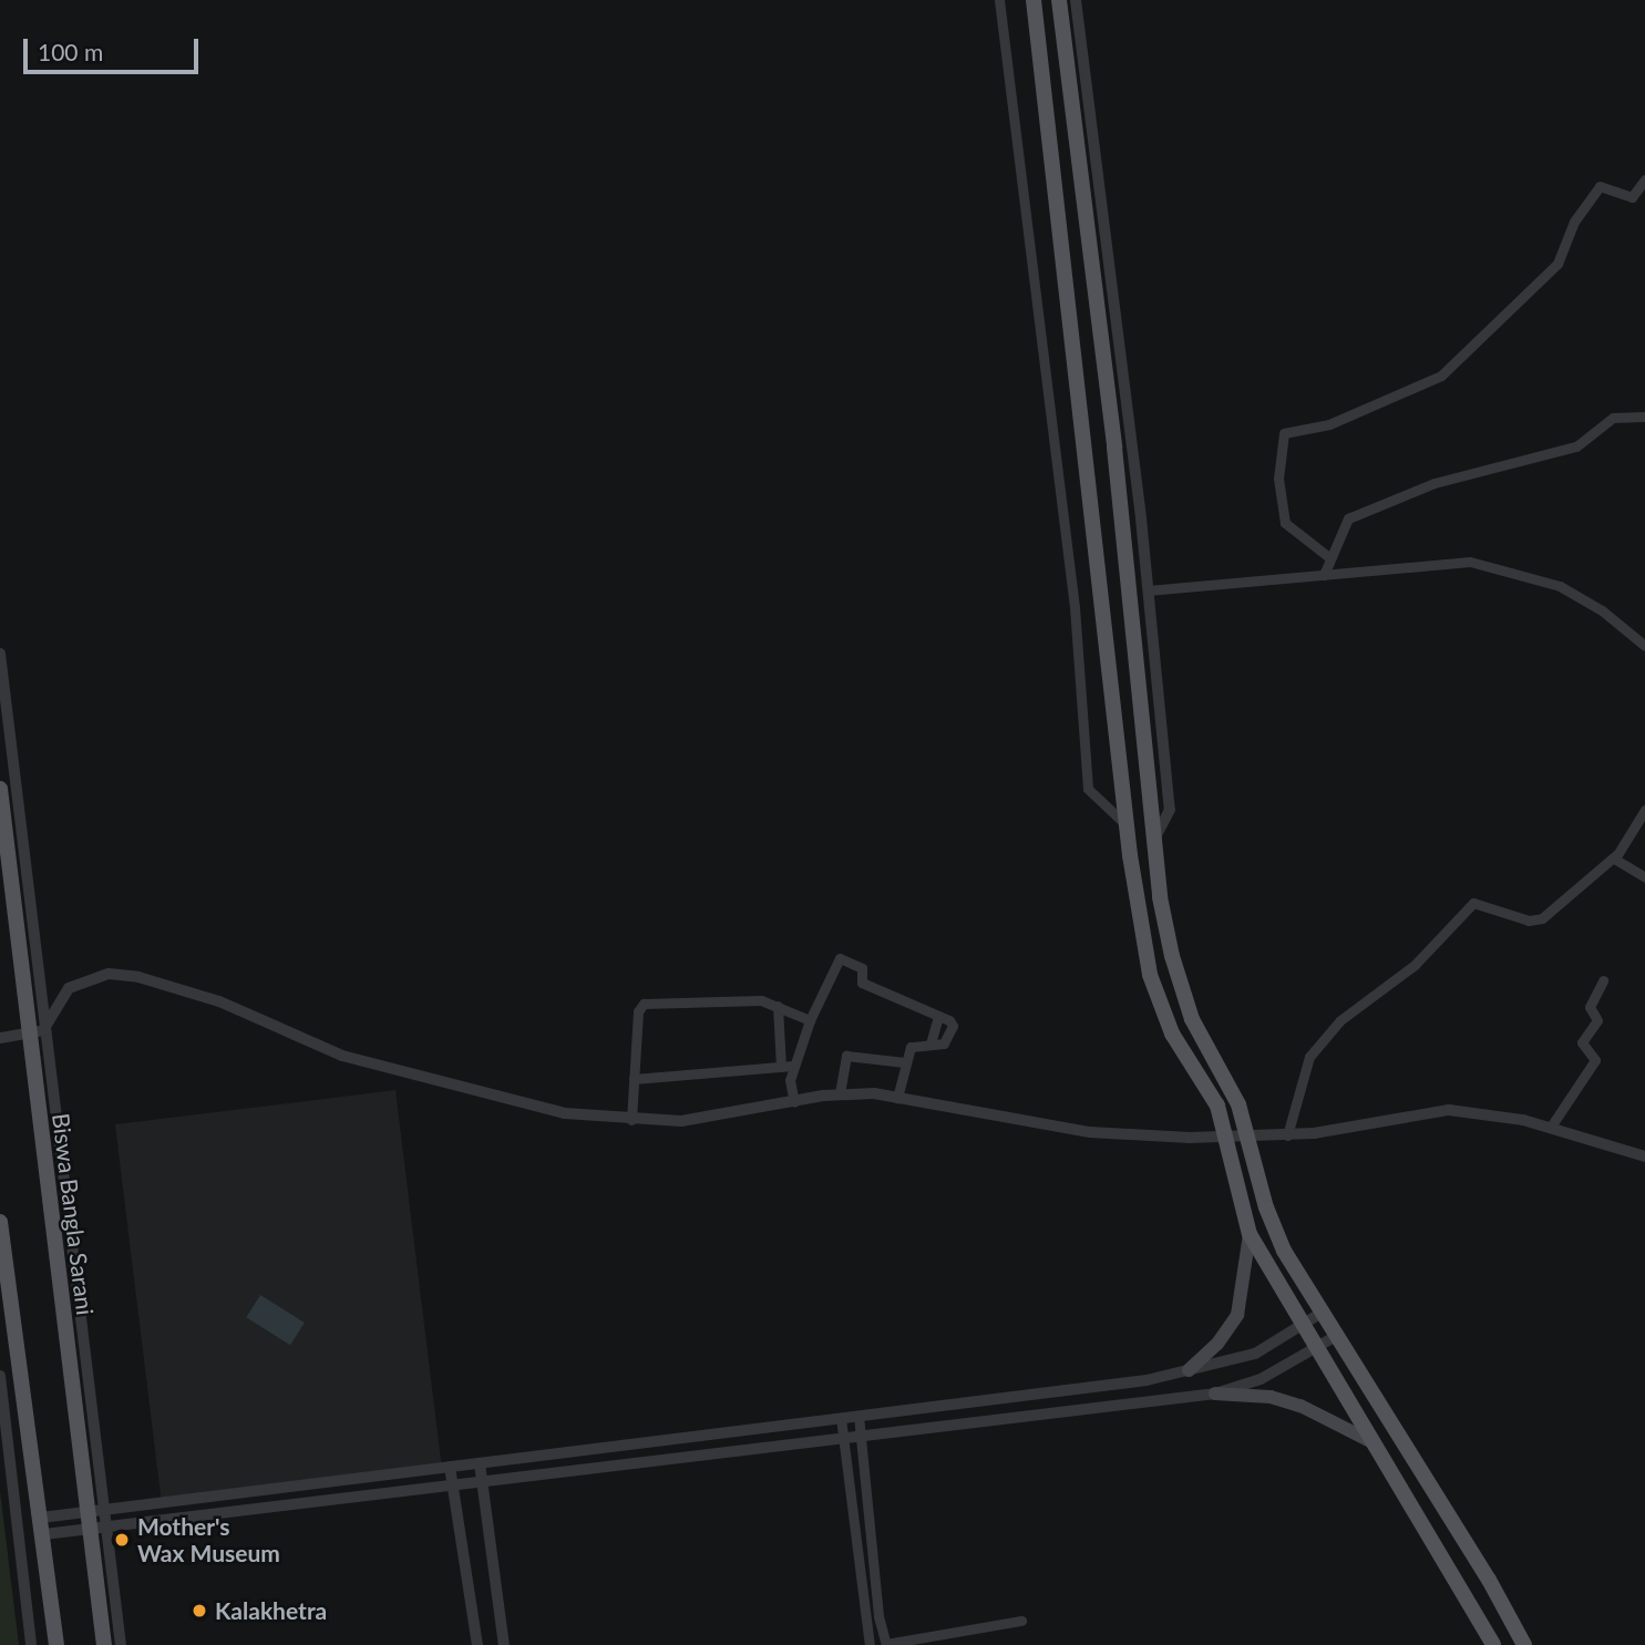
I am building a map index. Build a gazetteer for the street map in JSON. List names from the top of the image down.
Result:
{
  "streets": {
    "main road": ["Biswa Bangla Sarani"]
  },
  "places": ["Mother's Wax Museum", "Kalakhetra"],
  "scale_bar": "100 m"
}
